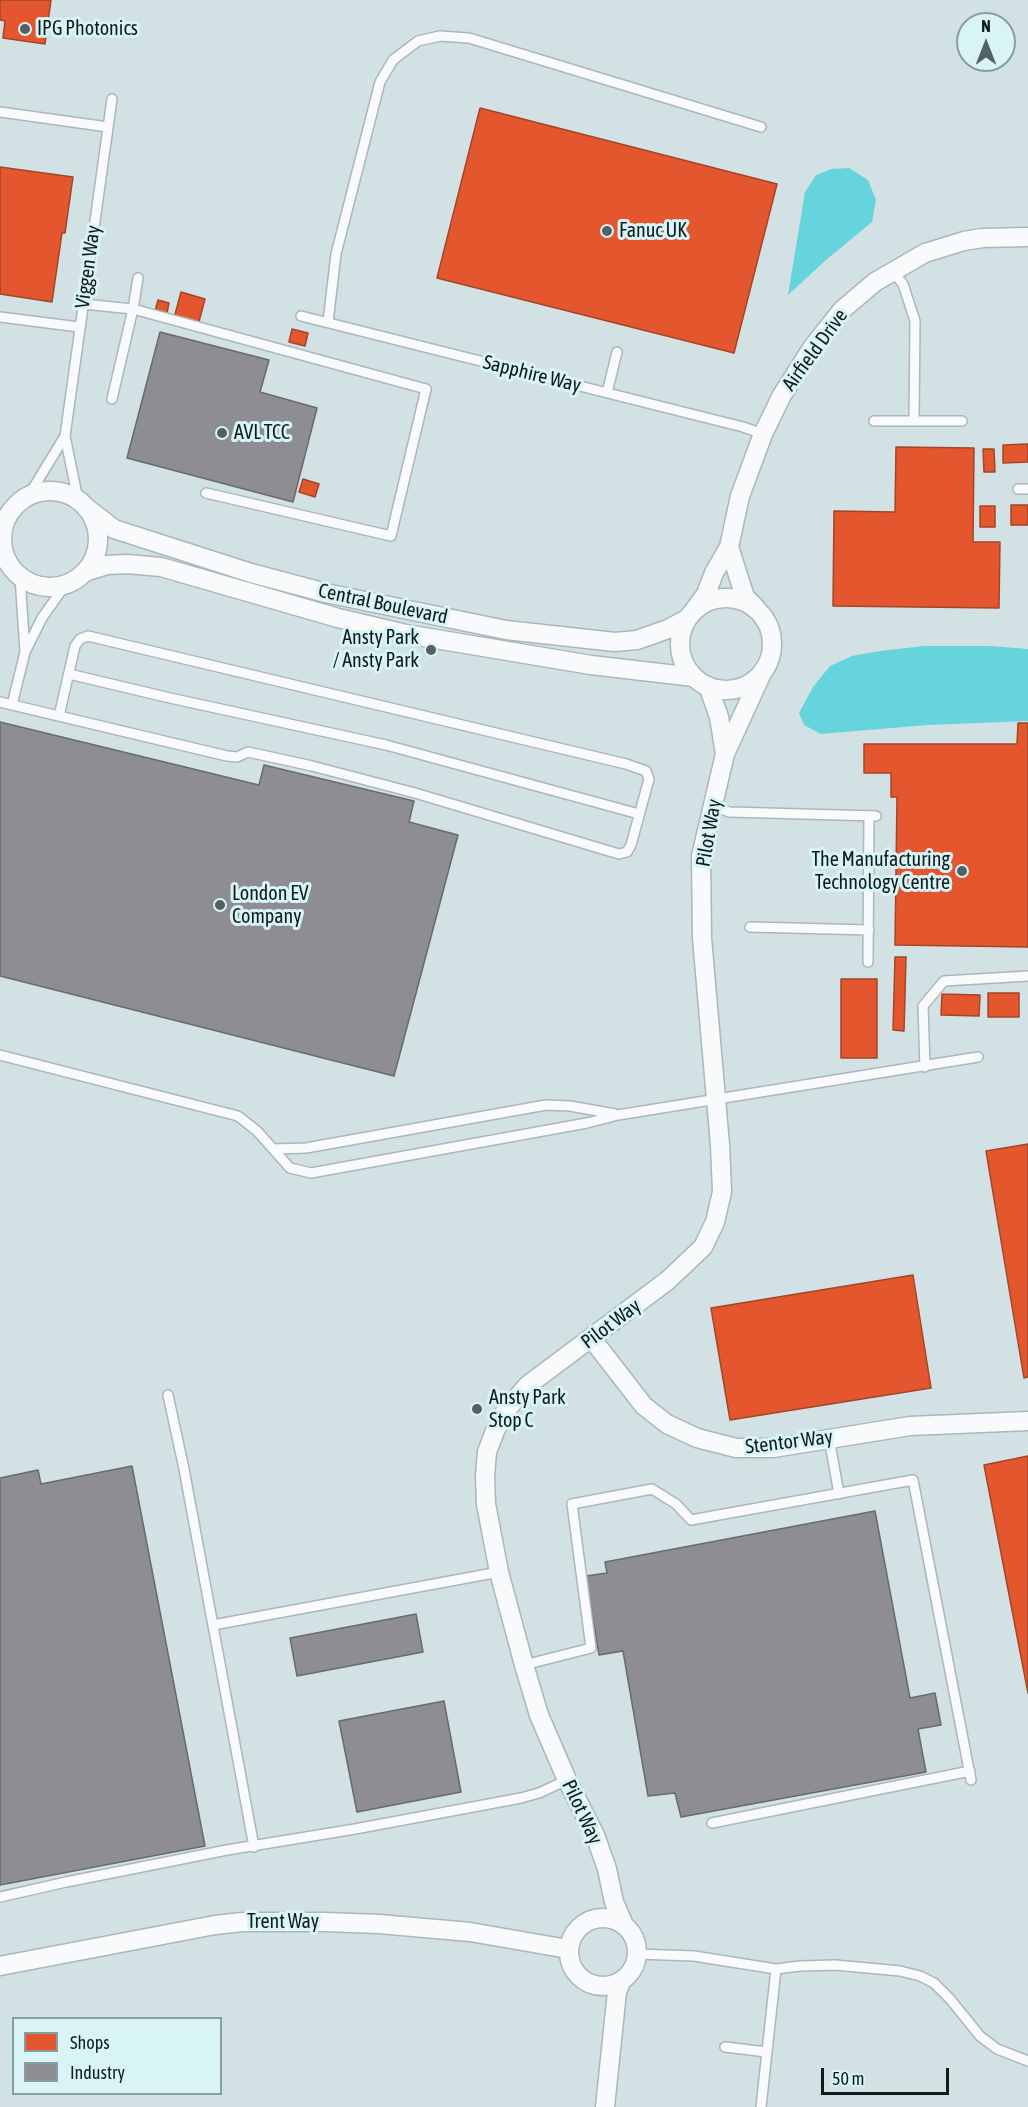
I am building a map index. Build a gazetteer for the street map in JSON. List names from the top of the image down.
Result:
{
  "streets": {
    "street": [
      "Airfield Drive",
      "Central Boulevard",
      "Pilot Way",
      "Stentor Way",
      "Trent Way"
    ],
    "lane": ["Viggen Way", "Sapphire Way"]
  },
  "crossings": [
    ["Viggen Way", "Central Boulevard"],
    ["Airfield Drive", "Sapphire Way"],
    ["Airfield Drive", "Central Boulevard"],
    ["Airfield Drive", "Pilot Way"],
    ["Central Boulevard", "Pilot Way"],
    ["Pilot Way", "Stentor Way"],
    ["Pilot Way", "Trent Way"]
  ],
  "places": [
    "IPG Photonics",
    "Fanuc UK",
    "AVL TCC",
    "Ansty Park / Ansty Park",
    "The Manufacturing Technology Centre",
    "London EV Company",
    "Ansty Park Stop C"
  ],
  "legend": ["Shops", "Industry"],
  "scale_bar": "50 m",
  "north": "top"
}
